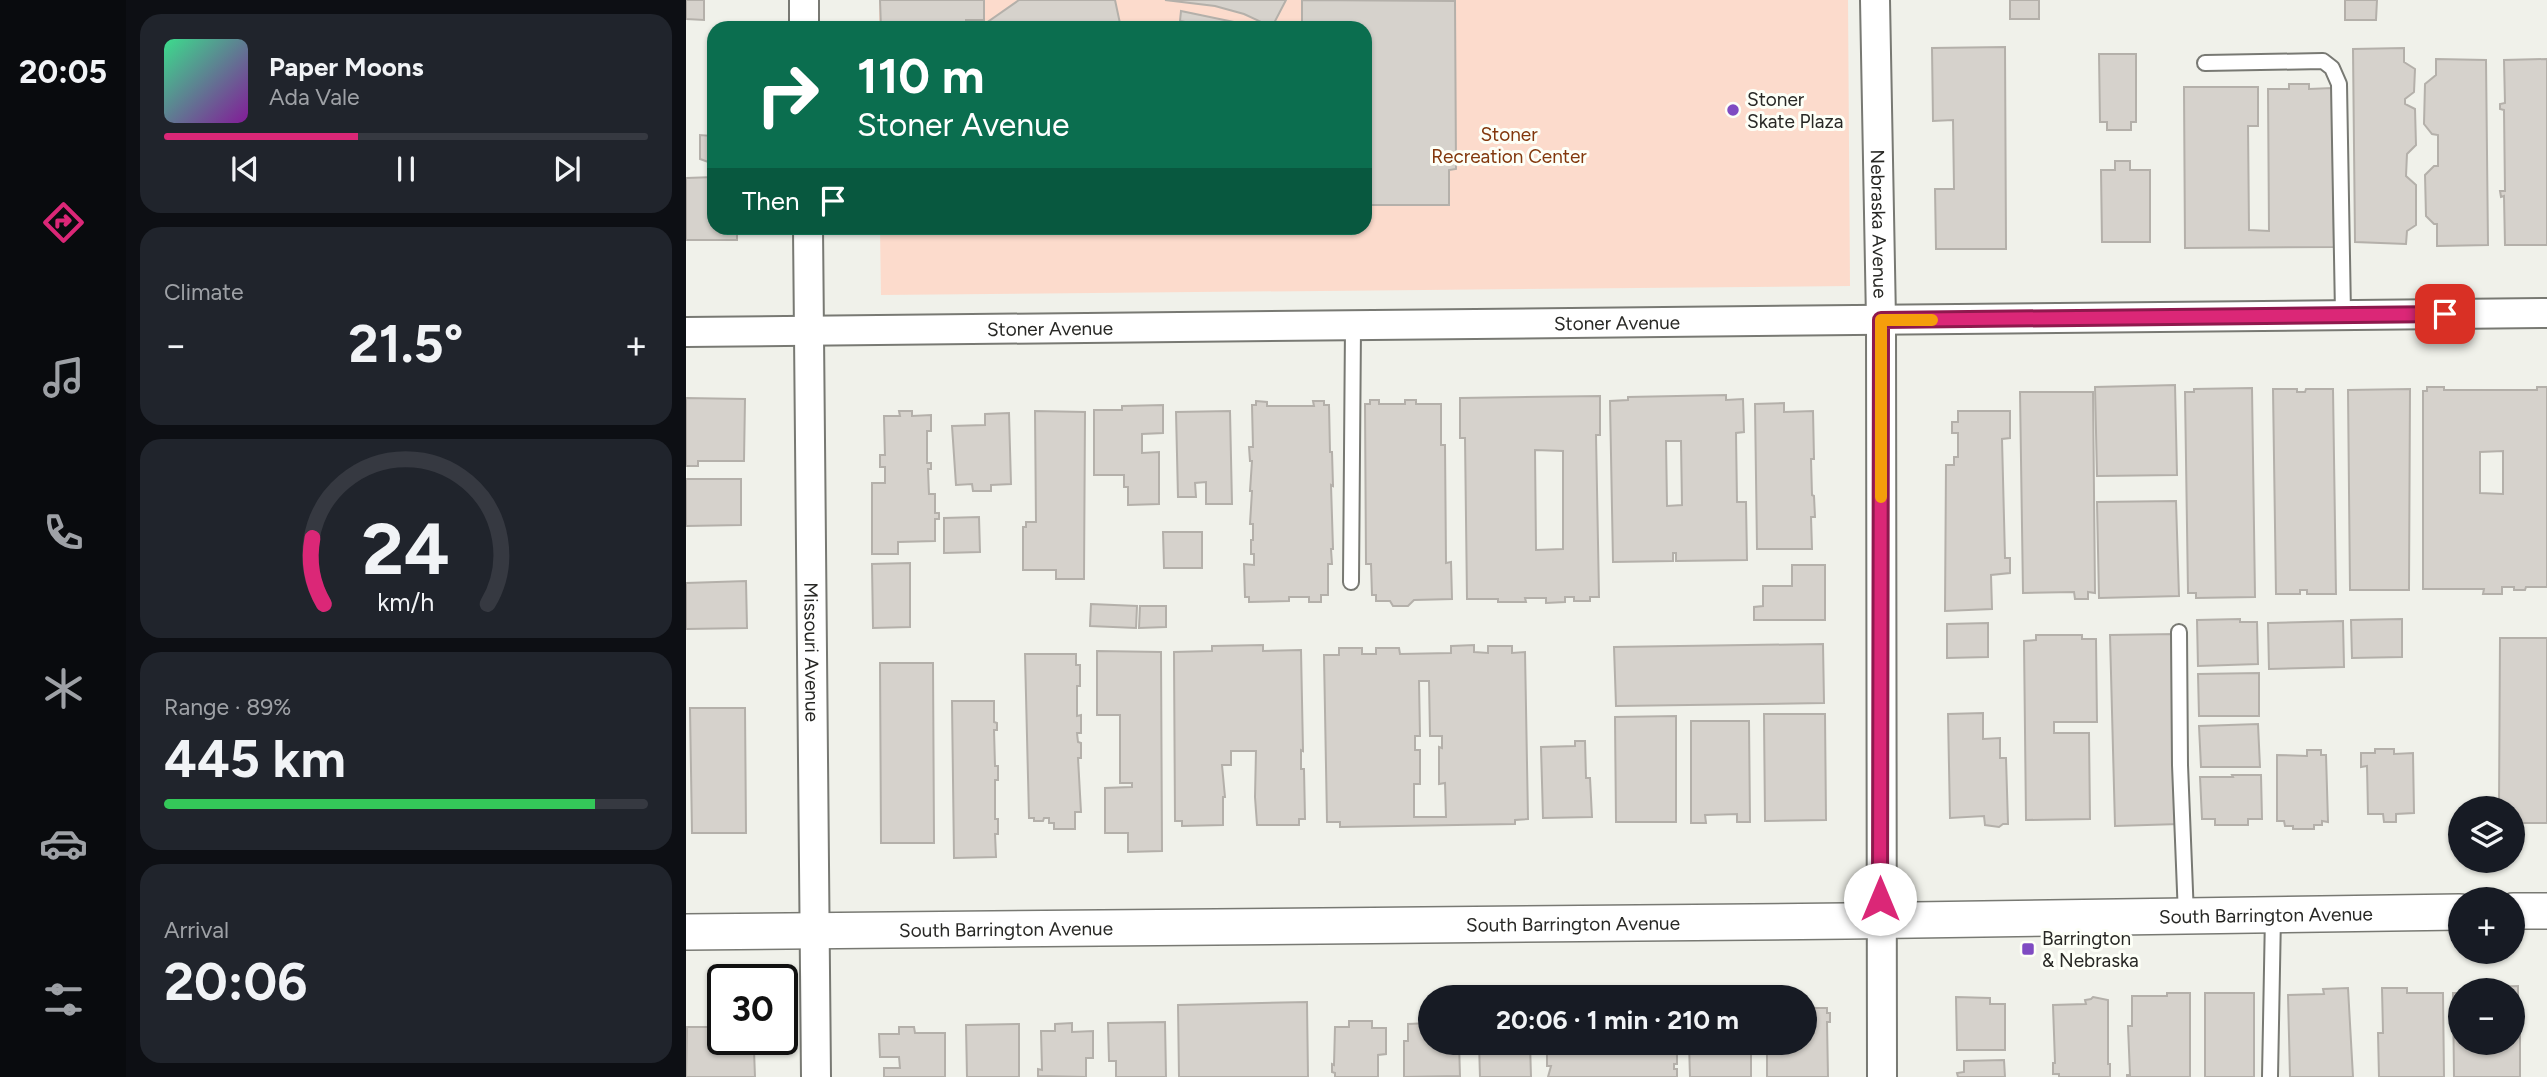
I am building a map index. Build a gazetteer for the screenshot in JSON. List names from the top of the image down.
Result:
{
  "streets": {
    "street": [
      "Nebraska Avenue",
      "Stoner Avenue",
      "Missouri Avenue",
      "South Barrington Avenue"
    ]
  },
  "crossings": [
    ["Nebraska Avenue", "Stoner Avenue"],
    ["Nebraska Avenue", "South Barrington Avenue"],
    ["Stoner Avenue", "Missouri Avenue"],
    ["Missouri Avenue", "South Barrington Avenue"]
  ],
  "parks": ["Stoner Recreation Center"],
  "places": {
    "other": ["Stoner Skate Plaza"],
    "transit": ["Barrington & Nebraska"]
  },
  "page": {
    "tabs": "20:05",
    "turn": ["110 m", "Stoner Avenue"],
    "song": ["Paper Moons", "Ada Vale"],
    "then": "Then",
    "tile": [
      "Climate",
      ["Range · 89%", "445 km"],
      ["Arrival", "20:06"]
    ],
    "heat": ["−", "21.5°", "+"],
    "map_buttons": ["+", "−"],
    "limit": "30",
    "trip": "20:06 · 1 min · 210 m",
    "gauge": ["24", "km/h"]
  }
}
